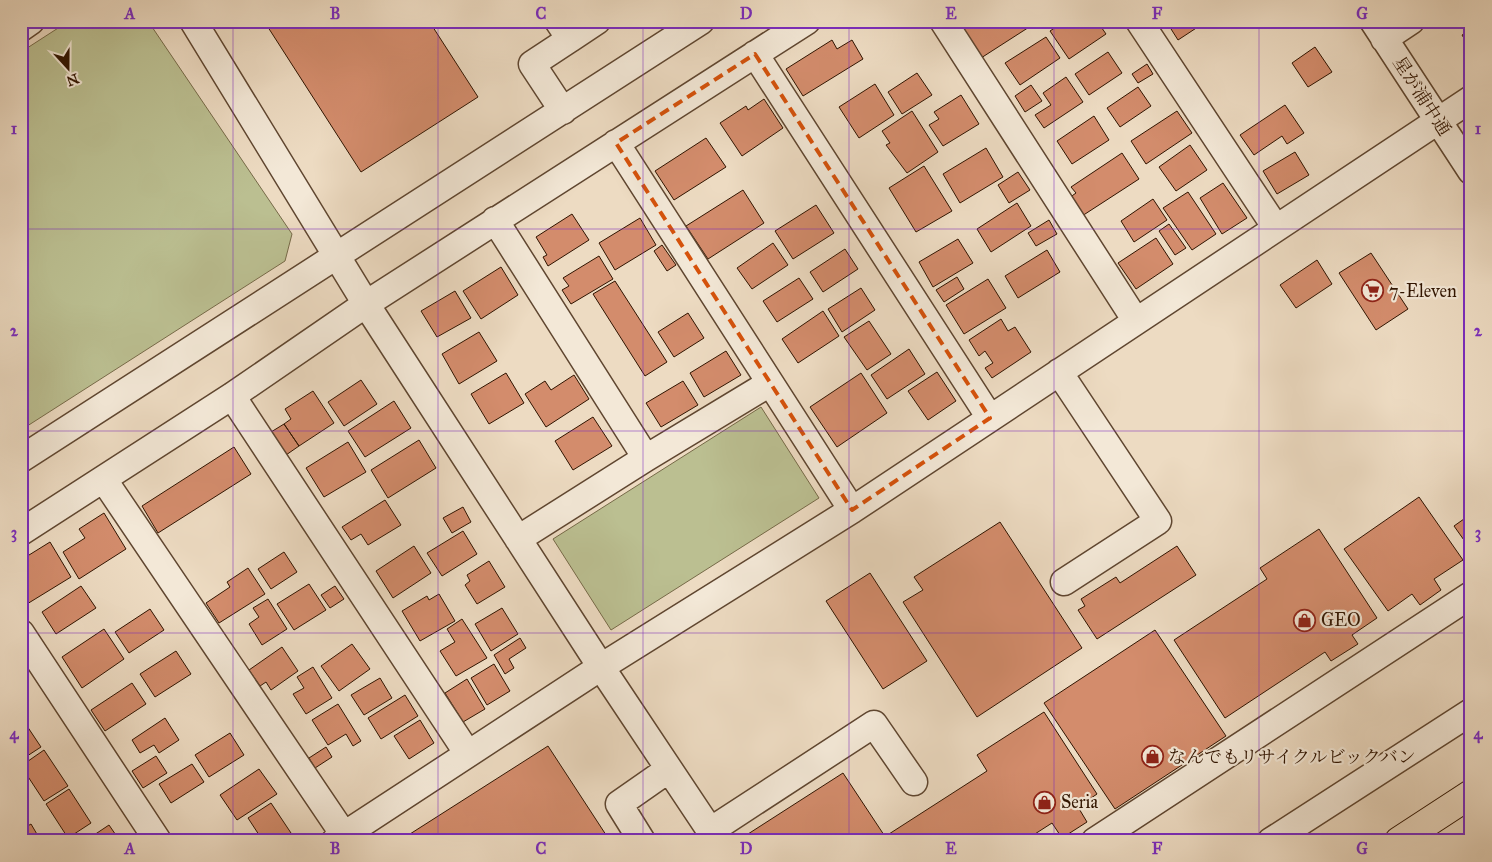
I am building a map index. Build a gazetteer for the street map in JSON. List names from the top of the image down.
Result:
{
  "streets": {
    "street": ["星が浦中通"]
  },
  "places": {
    "supermarket": ["7-Eleven"],
    "shop": ["GEO", "なんでもリサイクルビックバン", "Seria"]
  },
  "north": "bottom",
  "grid": {
    "columns": [
      "A",
      "B",
      "C",
      "D",
      "E",
      "F",
      "G"
    ],
    "rows": [
      "1",
      "2",
      "3",
      "4"
    ]
  }
}
